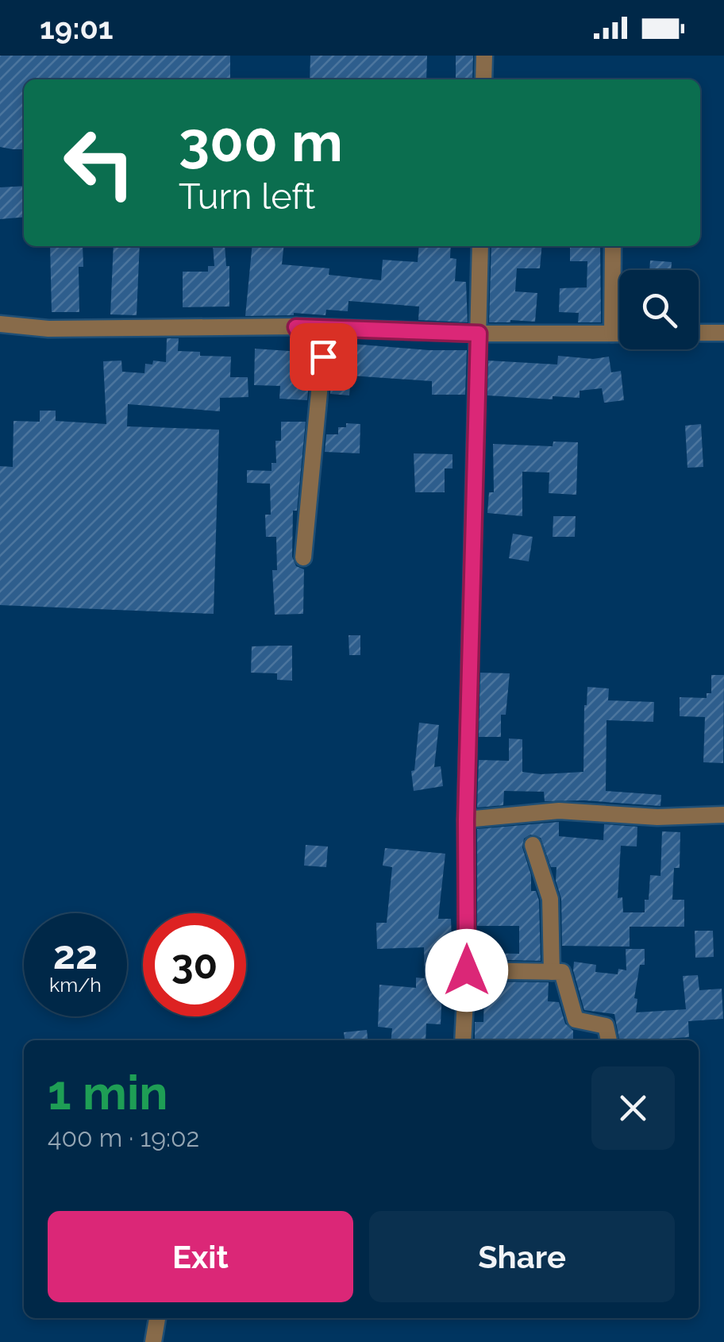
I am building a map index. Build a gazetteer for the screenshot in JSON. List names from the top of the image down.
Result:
{
  "page": {
    "status": "19:01",
    "turn": ["300 m", "Turn left"],
    "speed": "22 km/h",
    "limit": "30",
    "heading": ["1 min", "400 m · 19:02"],
    "buttons": ["Exit", "Share"]
  }
}
